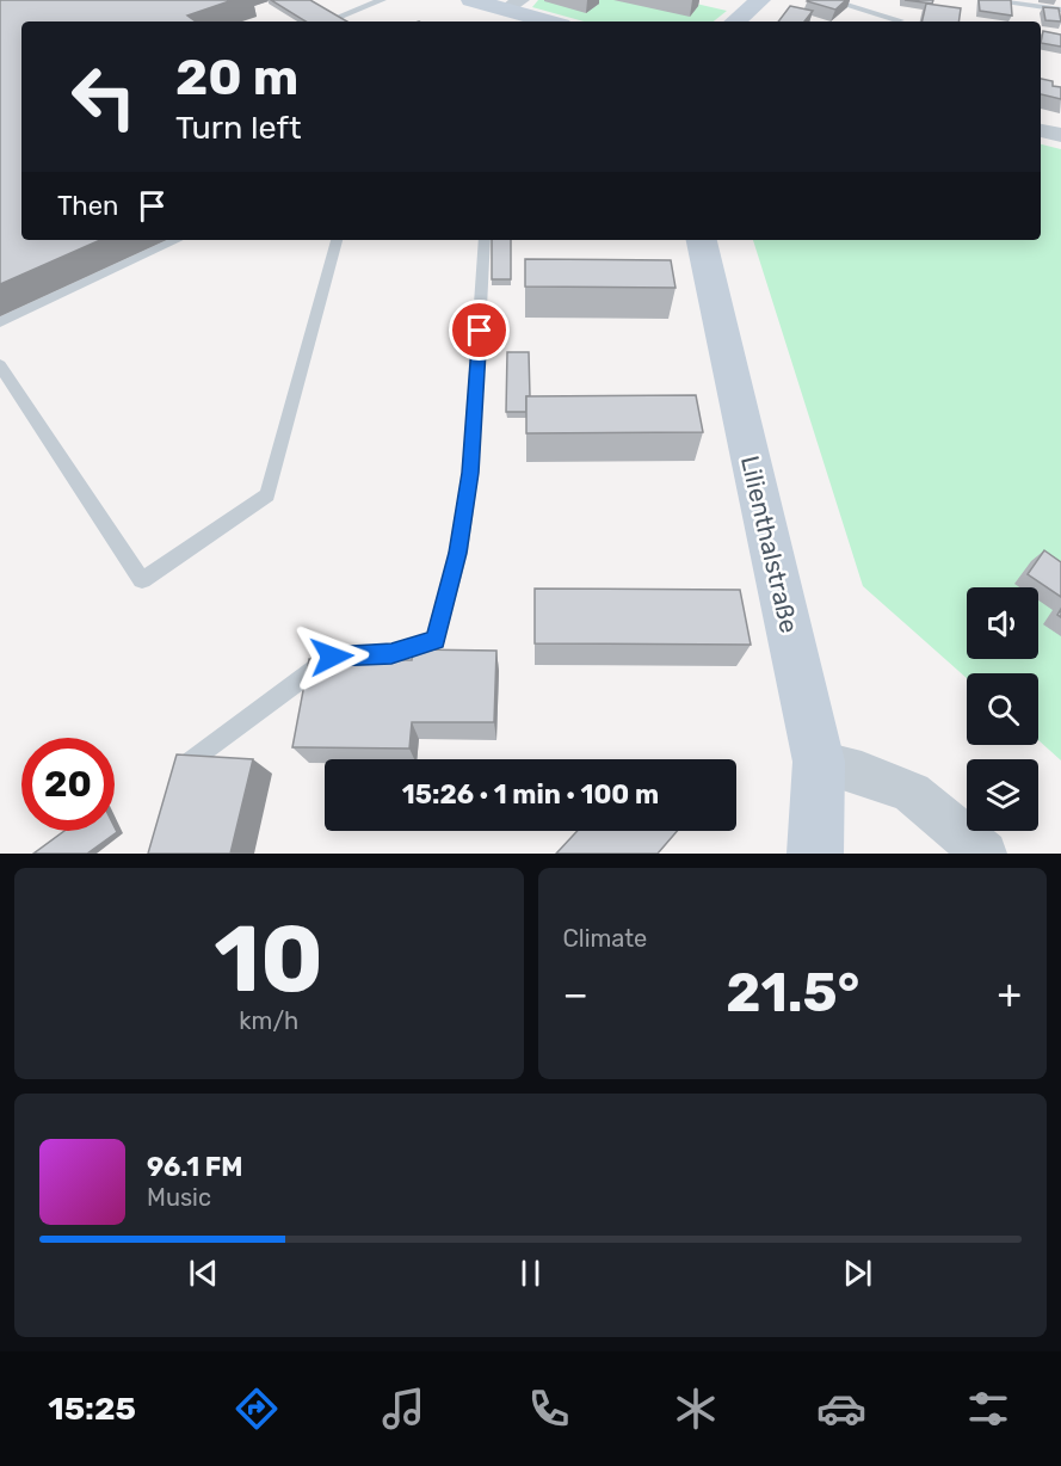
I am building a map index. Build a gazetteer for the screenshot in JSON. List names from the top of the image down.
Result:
{
  "streets": {
    "main road": ["Lilienthalstraße"]
  },
  "page": {
    "turn": ["20 m", "Turn left"],
    "then": "Then",
    "limit": "20",
    "trip": "15:26 · 1 min · 100 m",
    "tile": [
      ["10", "km/h"],
      "Climate"
    ],
    "heat": ["−", "21.5°", "+"],
    "song": ["96.1 FM", "Music"],
    "tabs": "15:25"
  }
}
